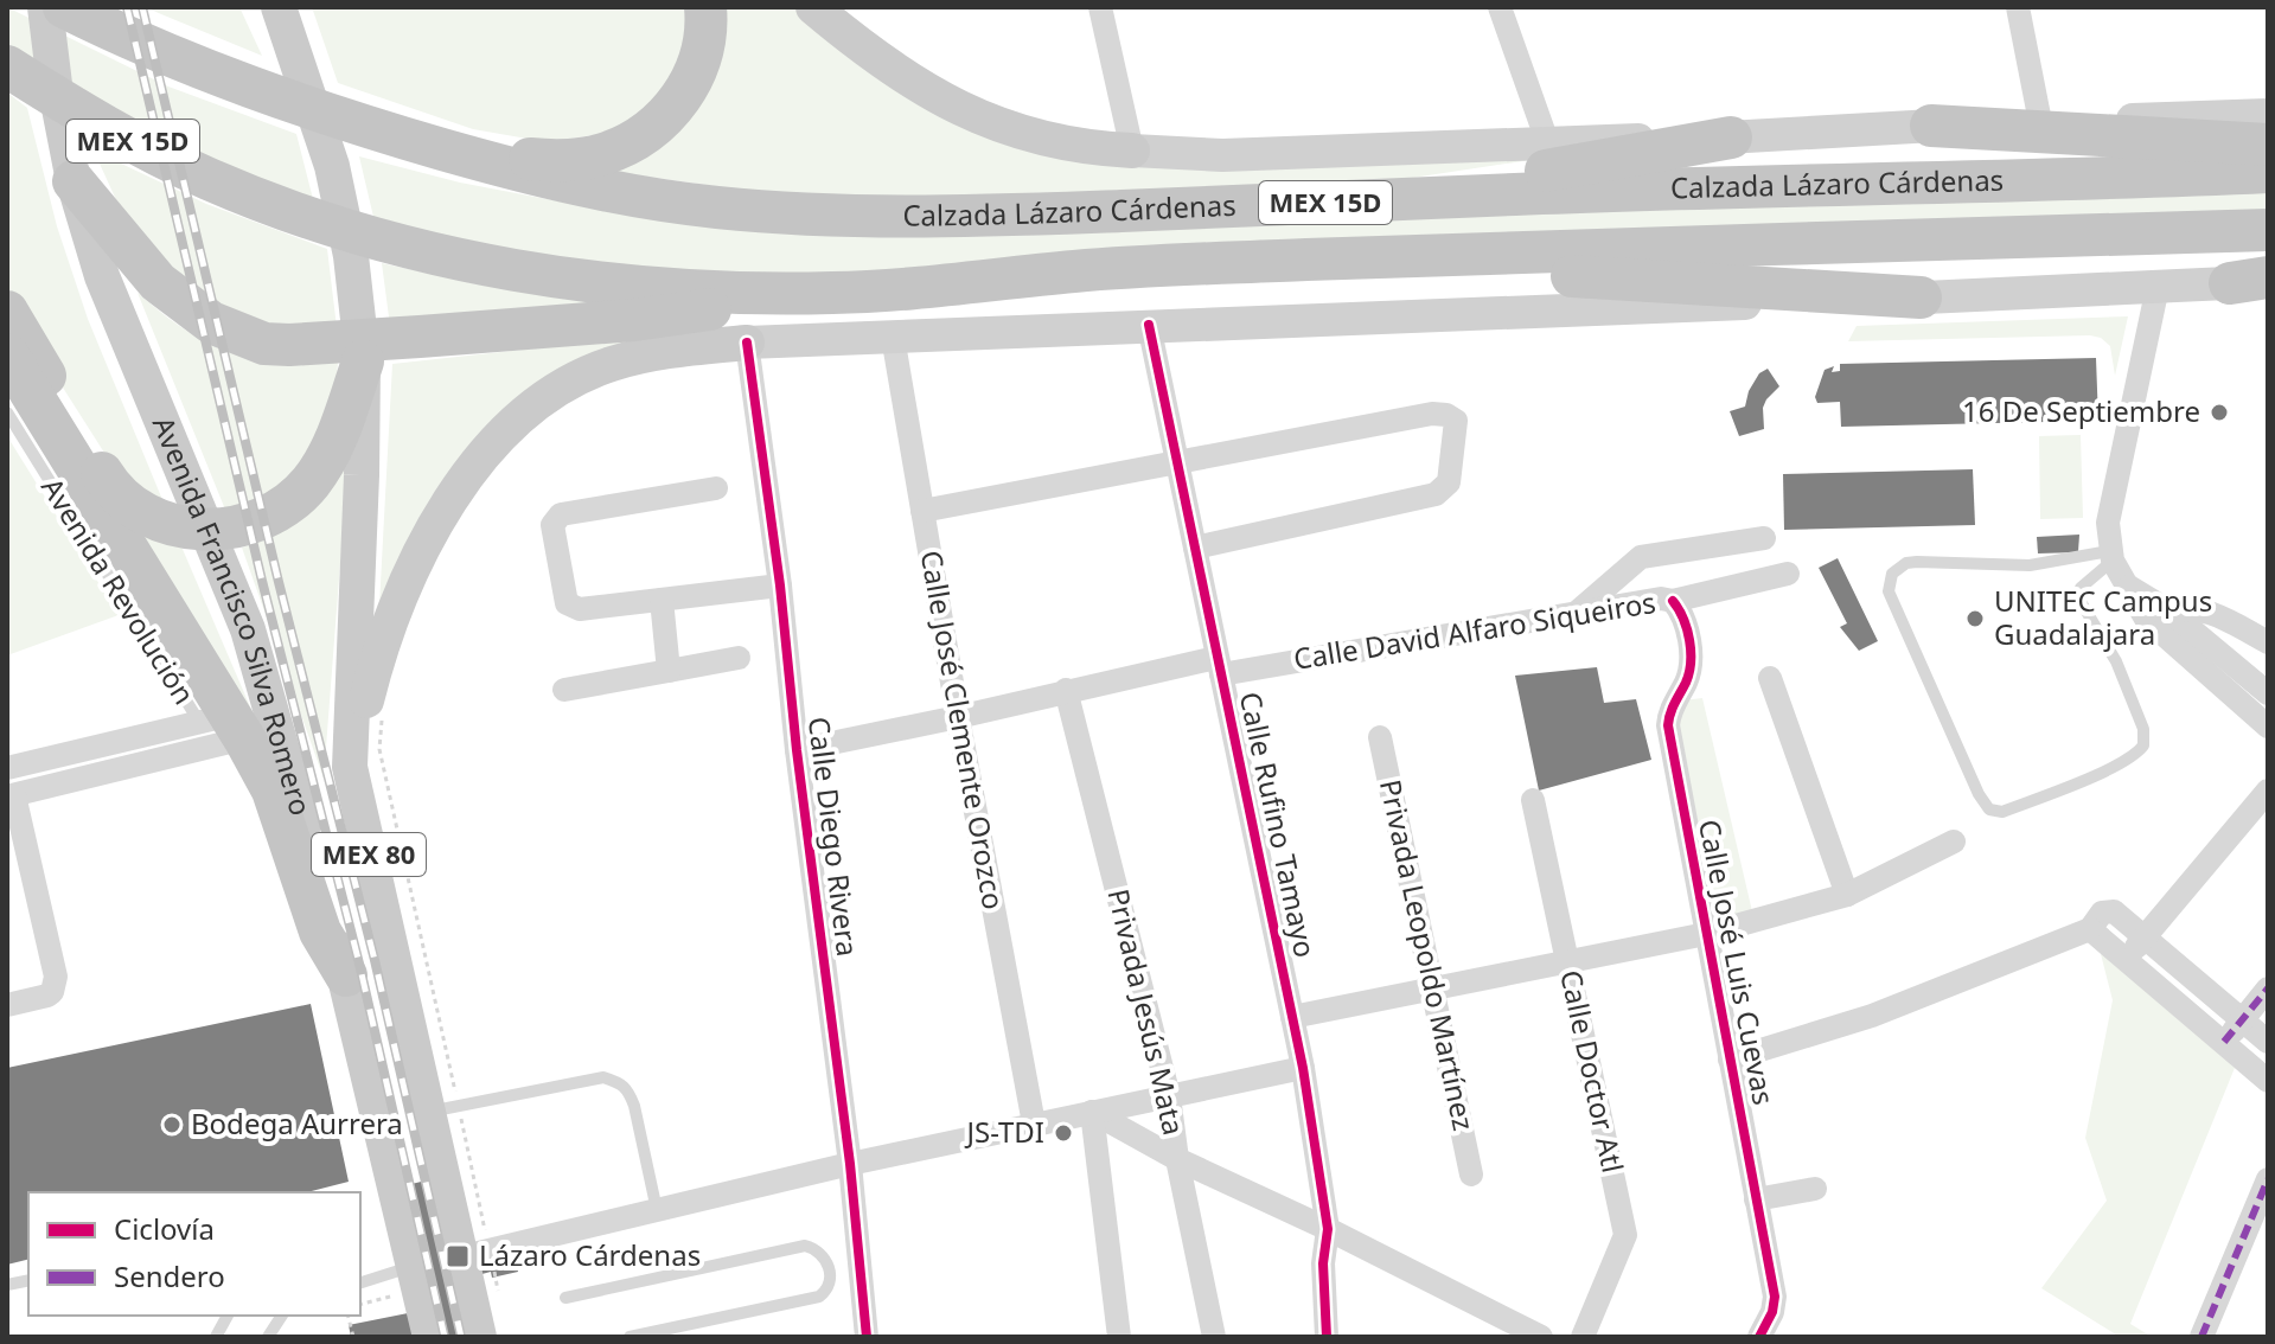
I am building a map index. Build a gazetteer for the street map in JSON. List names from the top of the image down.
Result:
{
  "streets": {
    "highway": ["MEX 15D", "Calzada Lázaro Cárdenas"],
    "main road": ["Avenida Francisco Silva Romero", "MEX 80"],
    "street": [
      "Calle David Alfaro Siqueiros",
      "Calle José Clemente Orozco",
      "Calle Rufino Tamayo",
      "Calle Diego Rivera",
      "Privada Leopoldo Martínez",
      "Calle José Luis Cuevas",
      "Privada Jesús Mata",
      "Calle Doctor Atl"
    ],
    "lane": ["Avenida Revolución"]
  },
  "crossings": [
    ["Avenida Francisco Silva Romero", "MEX 80"],
    ["Calle David Alfaro Siqueiros", "Calle José Clemente Orozco"],
    ["Calle David Alfaro Siqueiros", "Calle Rufino Tamayo"],
    ["Calle David Alfaro Siqueiros", "Calle Diego Rivera"],
    ["Calle David Alfaro Siqueiros", "Calle José Luis Cuevas"],
    ["Calle David Alfaro Siqueiros", "Privada Jesús Mata"]
  ],
  "places": {
    "other": [
      "16 De Septiembre",
      "UNITEC Campus Guadalajara",
      "Bodega Aurrera",
      "JS-TDI"
    ],
    "transit": ["Lázaro Cárdenas"]
  },
  "legend": ["Ciclovía", "Sendero"]
}
